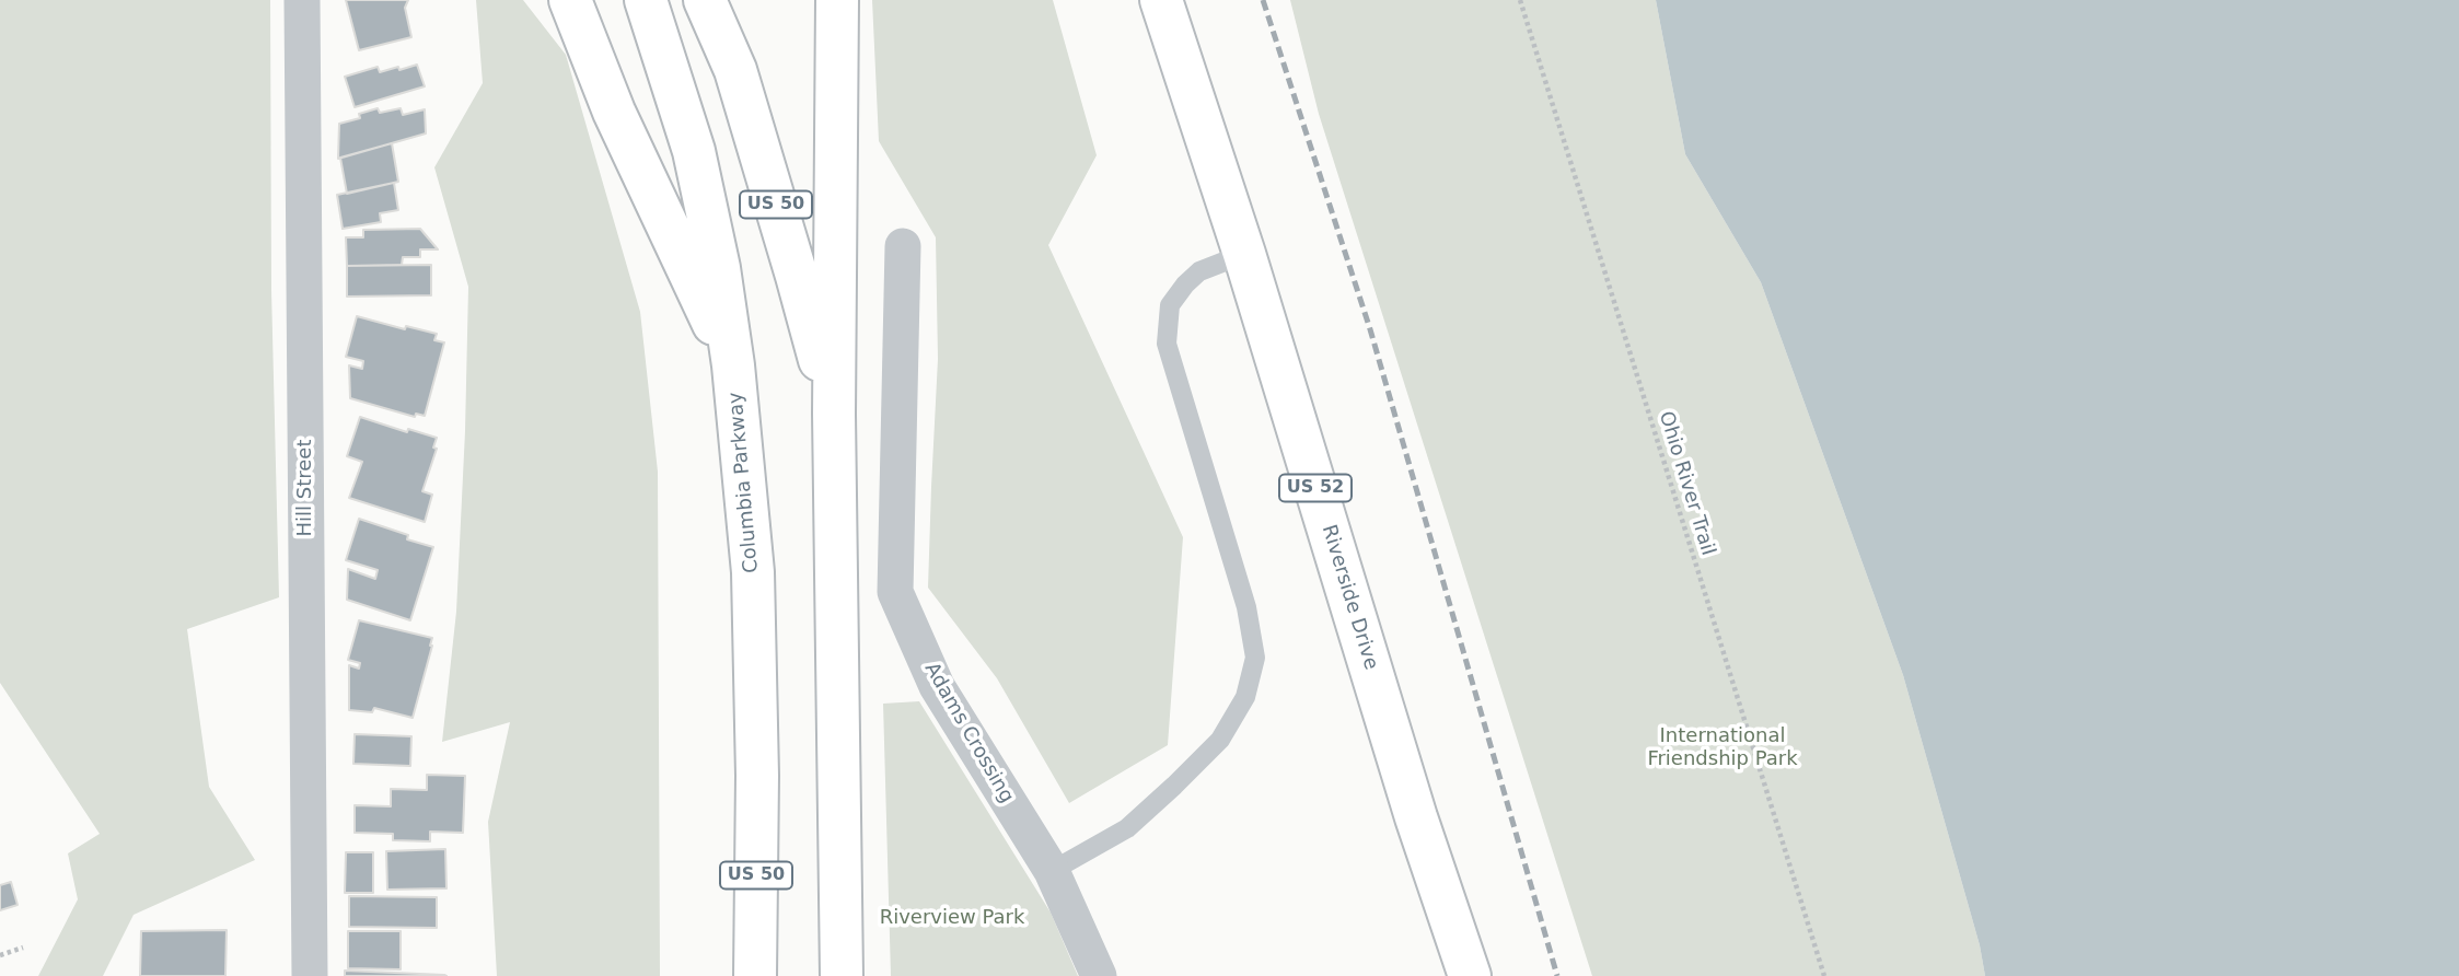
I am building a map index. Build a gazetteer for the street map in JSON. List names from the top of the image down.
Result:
{
  "streets": {
    "main road": [
      "US 50",
      "Columbia Parkway",
      "US 52",
      "Riverside Drive"
    ],
    "street": ["Hill Street", "Adams Crossing"],
    "path": ["Ohio River Trail"]
  },
  "parks": ["International Friendship Park", "Riverview Park"]
}
